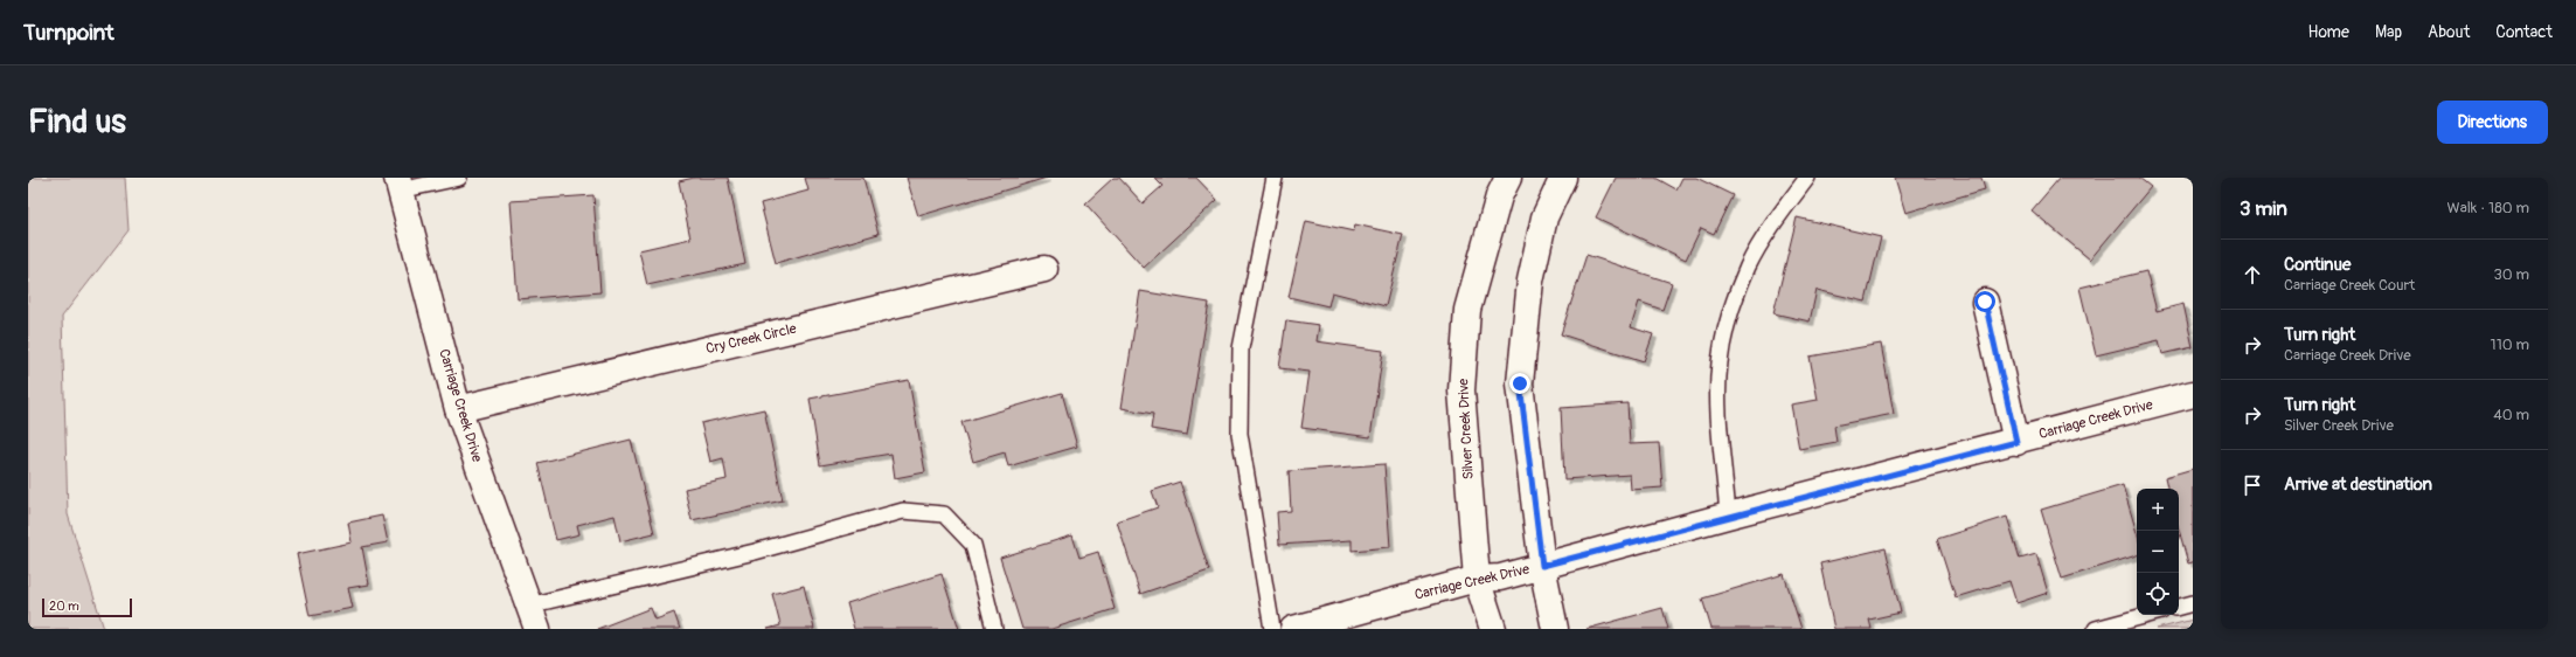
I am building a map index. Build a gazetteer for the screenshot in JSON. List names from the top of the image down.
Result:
{
  "streets": {
    "street": ["Cry Creek Circle", "Carriage Creek Drive", "Silver Creek Drive"]
  },
  "crossings": [
    ["Cry Creek Circle", "Carriage Creek Drive"],
    ["Carriage Creek Drive", "Silver Creek Drive"]
  ],
  "scale_bar": "20 m",
  "page": {
    "header": "Turnpoint",
    "nav": [
      "Home",
      "Map",
      "About",
      "Contact"
    ],
    "buttons": "Directions",
    "title": "Find us",
    "heading": ["3 min", "Walk · 180 m"],
    "list": [
      ["Continue", "Carriage Creek Court", "30 m"],
      ["Turn right", "Carriage Creek Drive", "110 m"],
      ["Turn right", "Silver Creek Drive", "40 m"],
      "Arrive at destination"
    ],
    "map_buttons": ["+", "−"],
    "scale": "20 m"
  }
}
